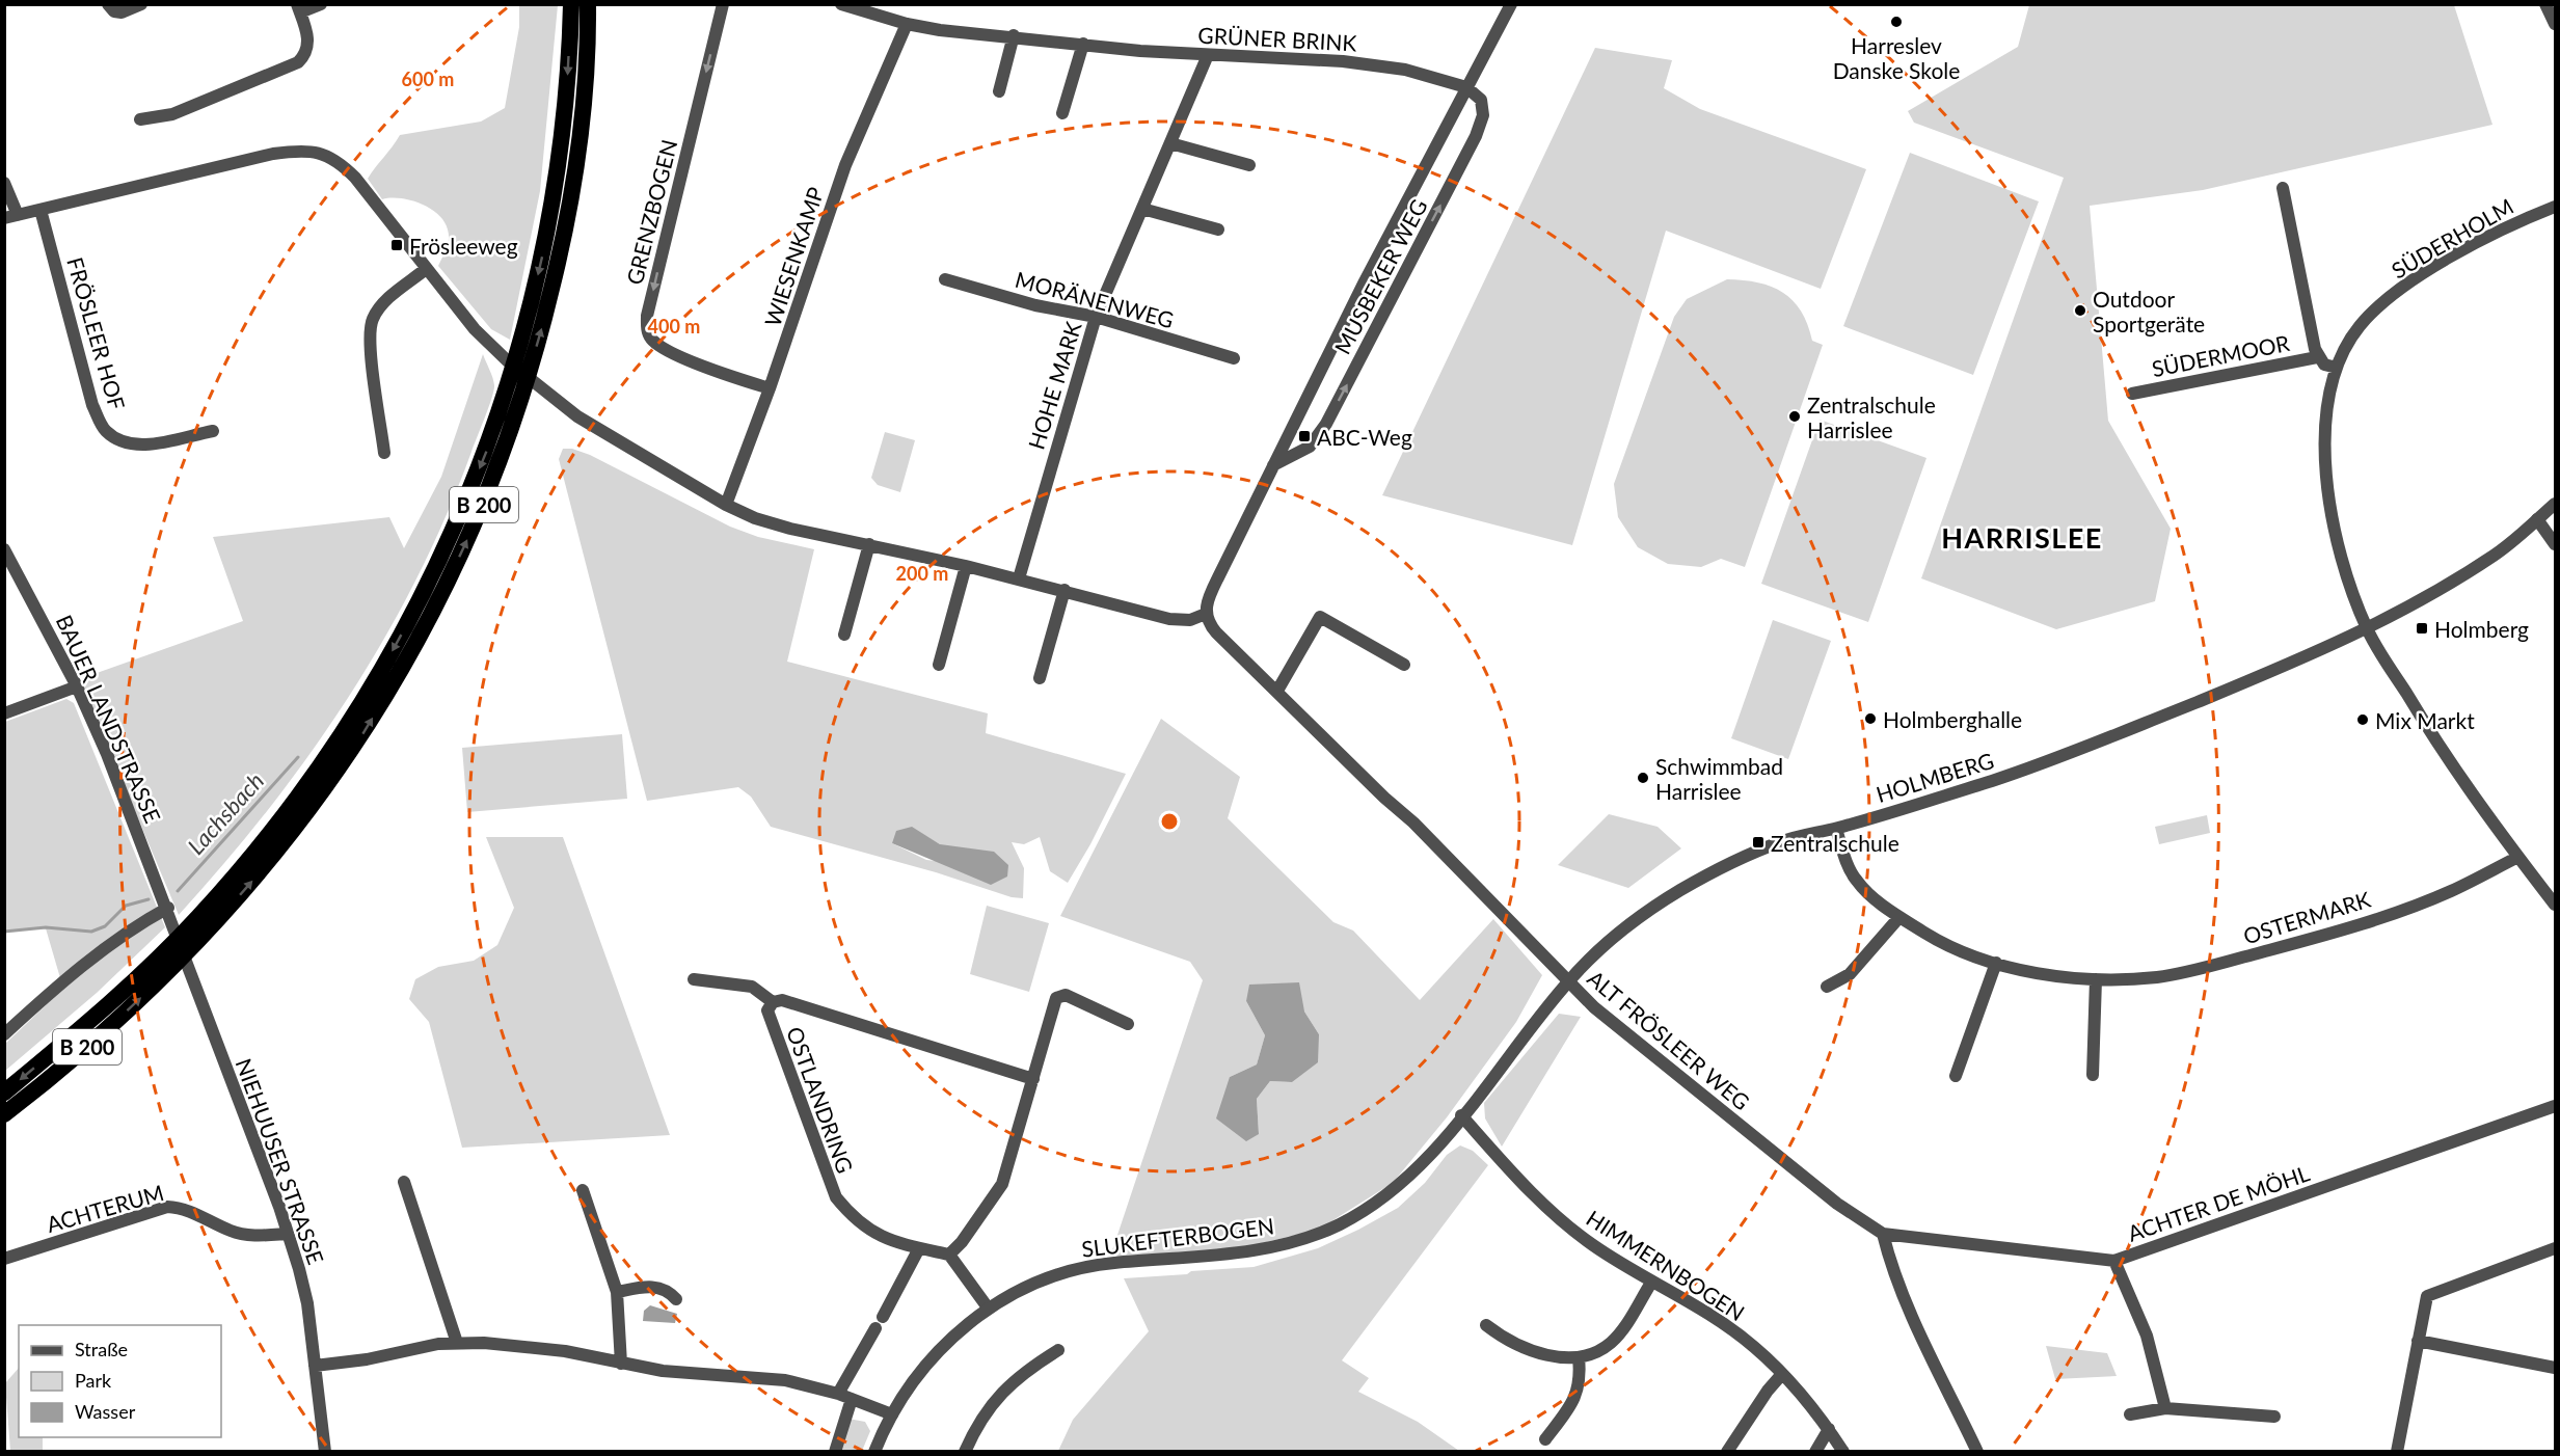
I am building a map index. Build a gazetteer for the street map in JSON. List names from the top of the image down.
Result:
{
  "streets": {
    "highway": ["B 200"],
    "street": [
      "GRÜNER BRINK",
      "GRENZBOGEN",
      "SÜDERHOLM",
      "WIESENKAMP",
      "MUSBEKER WEG",
      "MORÄNENWEG",
      "FRÖSLEER HOF",
      "SÜDERMOOR",
      "HOHE MARK",
      "BAUER LANDSTRASSE",
      "HOLMBERG",
      "OSTERMARK",
      "ALT FRÖSLEER WEG",
      "OSTLANDRING",
      "NIEHUUSER STRASSE",
      "ACHTER DE MÖHL",
      "ACHTERUM",
      "SLUKEFTERBOGEN",
      "HIMMERNBOGEN"
    ]
  },
  "crossings": [
    ["GRÜNER BRINK", "WIESENKAMP"],
    ["GRÜNER BRINK", "MUSBEKER WEG"],
    ["GRÜNER BRINK", "HOHE MARK"],
    ["GRENZBOGEN", "WIESENKAMP"],
    ["SÜDERHOLM", "SÜDERMOOR"],
    ["SÜDERHOLM", "HOLMBERG"],
    ["SÜDERHOLM", "OSTERMARK"],
    ["MUSBEKER WEG", "ALT FRÖSLEER WEG"],
    ["MORÄNENWEG", "HOHE MARK"],
    ["BAUER LANDSTRASSE", "NIEHUUSER STRASSE"],
    ["HOLMBERG", "OSTERMARK"],
    ["HOLMBERG", "ALT FRÖSLEER WEG"],
    ["HOLMBERG", "SLUKEFTERBOGEN"],
    ["ALT FRÖSLEER WEG", "ACHTER DE MÖHL"],
    ["ALT FRÖSLEER WEG", "SLUKEFTERBOGEN"],
    ["NIEHUUSER STRASSE", "ACHTERUM"],
    ["SLUKEFTERBOGEN", "HIMMERNBOGEN"]
  ],
  "one_way": ["GRENZBOGEN"],
  "districts": ["HARRISLEE"],
  "water": ["Lachsbach"],
  "places": {
    "other": [
      "Harreslev Danske Skole",
      "Outdoor Sportgeräte",
      "Zentralschule Harrislee",
      "Holmberghalle",
      "Mix Markt",
      "Schwimmbad Harrislee"
    ],
    "transit": [
      "Frösleeweg",
      "ABC-Weg",
      "Holmberg",
      "Zentralschule"
    ]
  },
  "legend": ["Straße", "Park", "Wasser"],
  "rings": ["600 m", "400 m", "200 m"]
}
